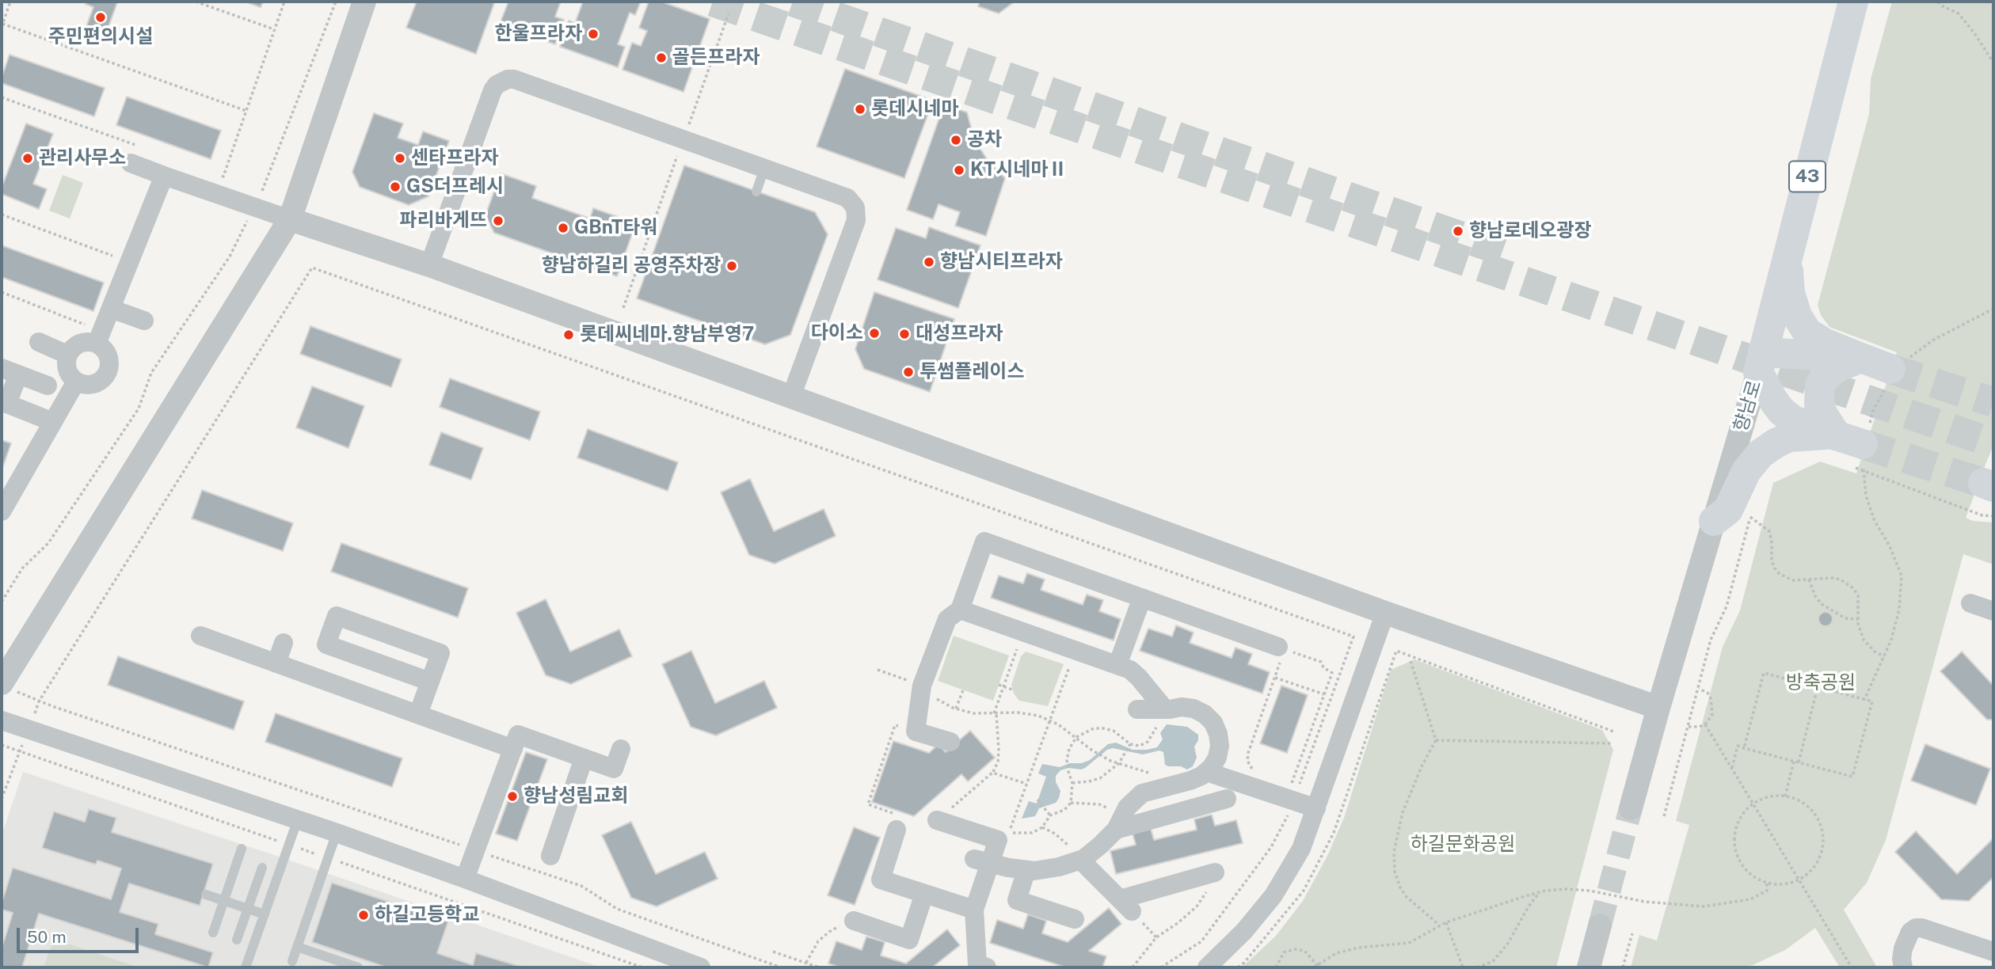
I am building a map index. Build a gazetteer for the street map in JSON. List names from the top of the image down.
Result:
{
  "streets": {
    "main road": ["43", "향남로"]
  },
  "parks": ["방축공원", "하길문화공원"],
  "places": [
    "주민편의시설",
    "한울프라자",
    "골든프라자",
    "롯데시네마",
    "공차",
    "관리사무소",
    "센타프라자",
    "KT시네마Ⅱ",
    "GS더프레시",
    "파리바게뜨",
    "GBnT타워",
    "향남로데오광장",
    "향남시티프라자",
    "향남하길리 공영주차장",
    "다이소",
    "대성프라자",
    "롯데씨네마.향남부영7",
    "투썸플레이스",
    "향남성림교회",
    "하길고등학교"
  ],
  "scale_bar": "50 m"
}
